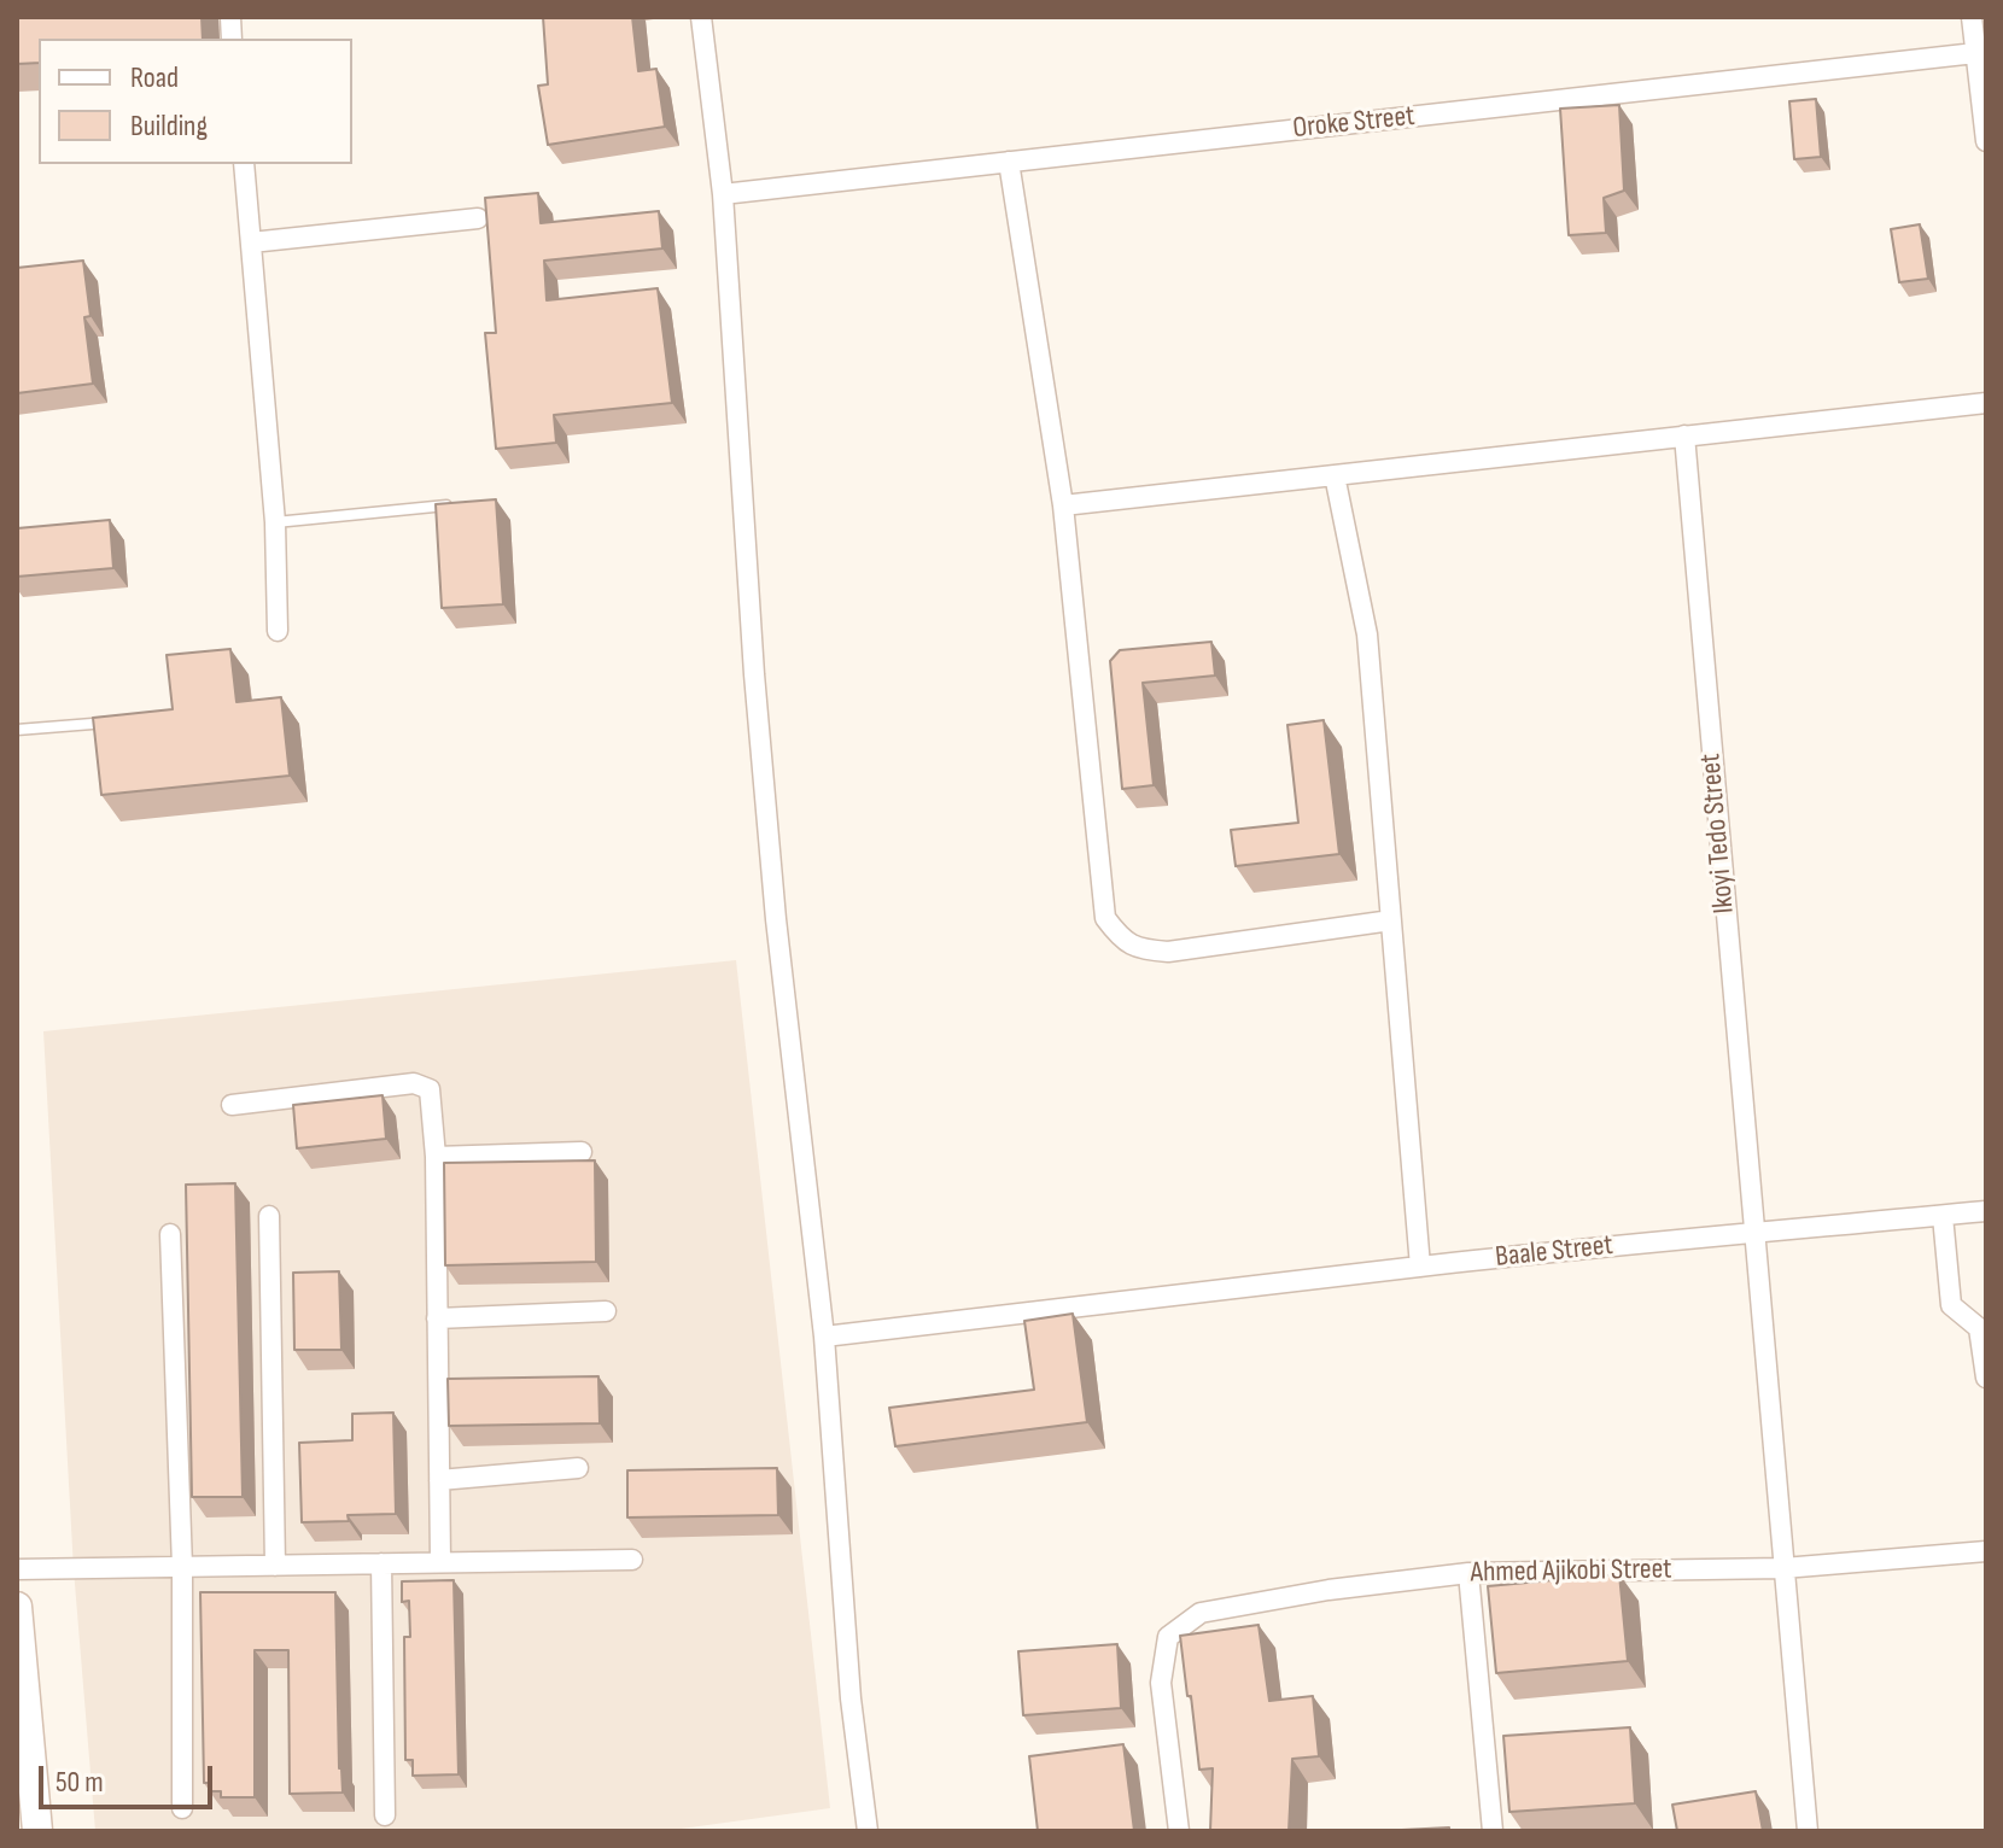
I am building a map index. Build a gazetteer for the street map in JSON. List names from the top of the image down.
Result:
{
  "streets": {
    "street": [
      "Oroke Street",
      "Ikoyi Tedo Street",
      "Baale Street",
      "Ahmed Ajikobi Street"
    ]
  },
  "crossings": [
    ["Ikoyi Tedo Street", "Baale Street"],
    ["Ikoyi Tedo Street", "Ahmed Ajikobi Street"]
  ],
  "legend": ["Road", "Building"],
  "scale_bar": "50 m"
}
